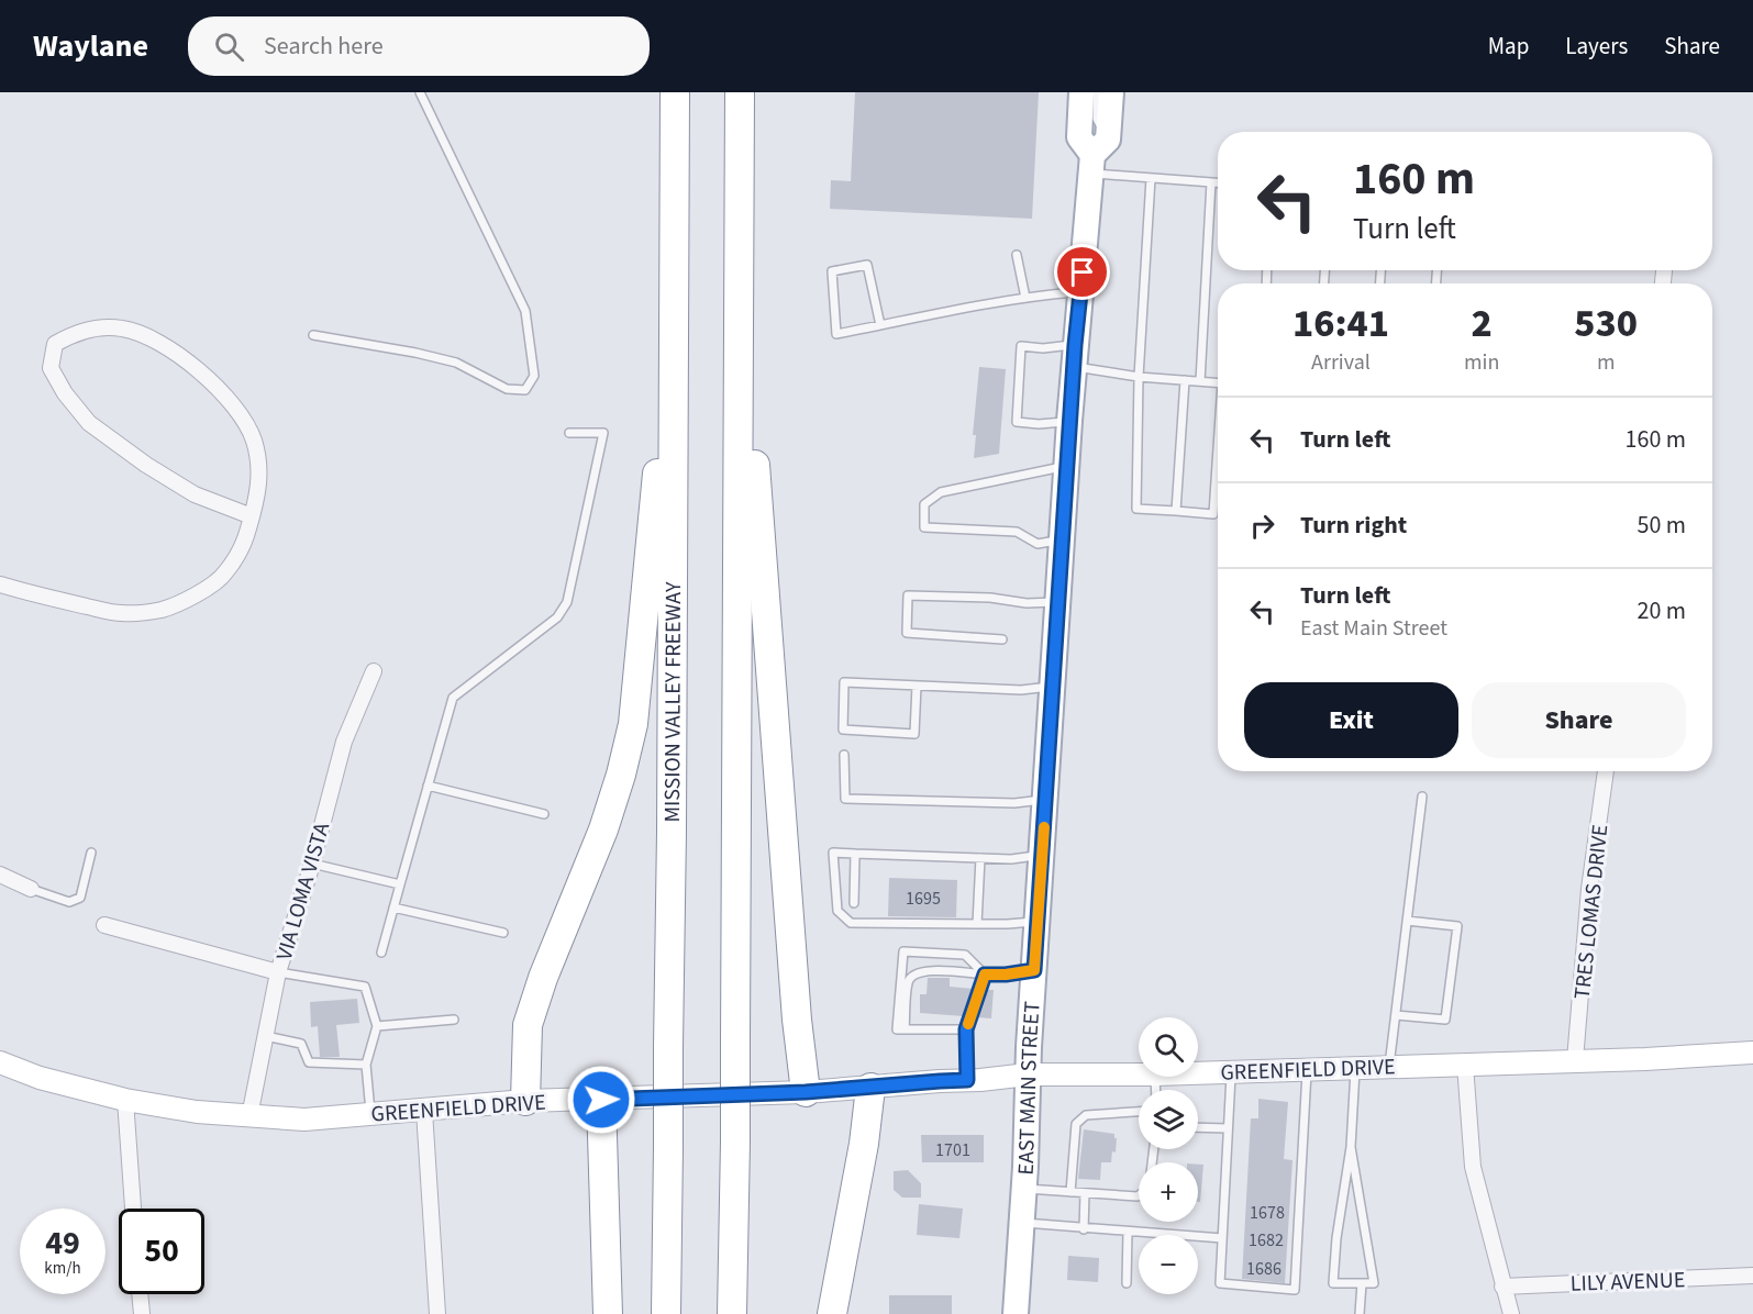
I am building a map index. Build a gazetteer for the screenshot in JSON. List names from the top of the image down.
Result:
{
  "streets": {
    "highway": ["MISSION VALLEY FREEWAY"],
    "main road": ["GREENFIELD DRIVE", "EAST MAIN STREET"],
    "street": ["VIA LOMA VISTA", "TRES LOMAS DRIVE", "LILY AVENUE"]
  },
  "crossings": [
    ["VIA LOMA VISTA", "GREENFIELD DRIVE"],
    ["TRES LOMAS DRIVE", "GREENFIELD DRIVE"],
    ["GREENFIELD DRIVE", "EAST MAIN STREET"]
  ],
  "house_numbers": [
    "1695",
    "1701",
    "1678",
    "1682",
    "1686"
  ],
  "page": {
    "header": "Waylane",
    "search": "Search here",
    "nav": ["Map", "Layers", "Share"],
    "turn": ["160 m", "Turn left"],
    "eta": [
      "16:41",
      "Arrival",
      "2",
      "min",
      "530",
      "m"
    ],
    "list": [
      {
        "name": "Turn left",
        "value": "160 m"
      },
      {
        "name": "Turn right",
        "value": "50 m"
      },
      {
        "name": "Turn left",
        "note": "East Main Street",
        "value": "20 m"
      }
    ],
    "buttons": ["Exit", "Share"],
    "map_buttons": ["+", "−"],
    "speed": "49 km/h",
    "limit": "50"
  }
}
